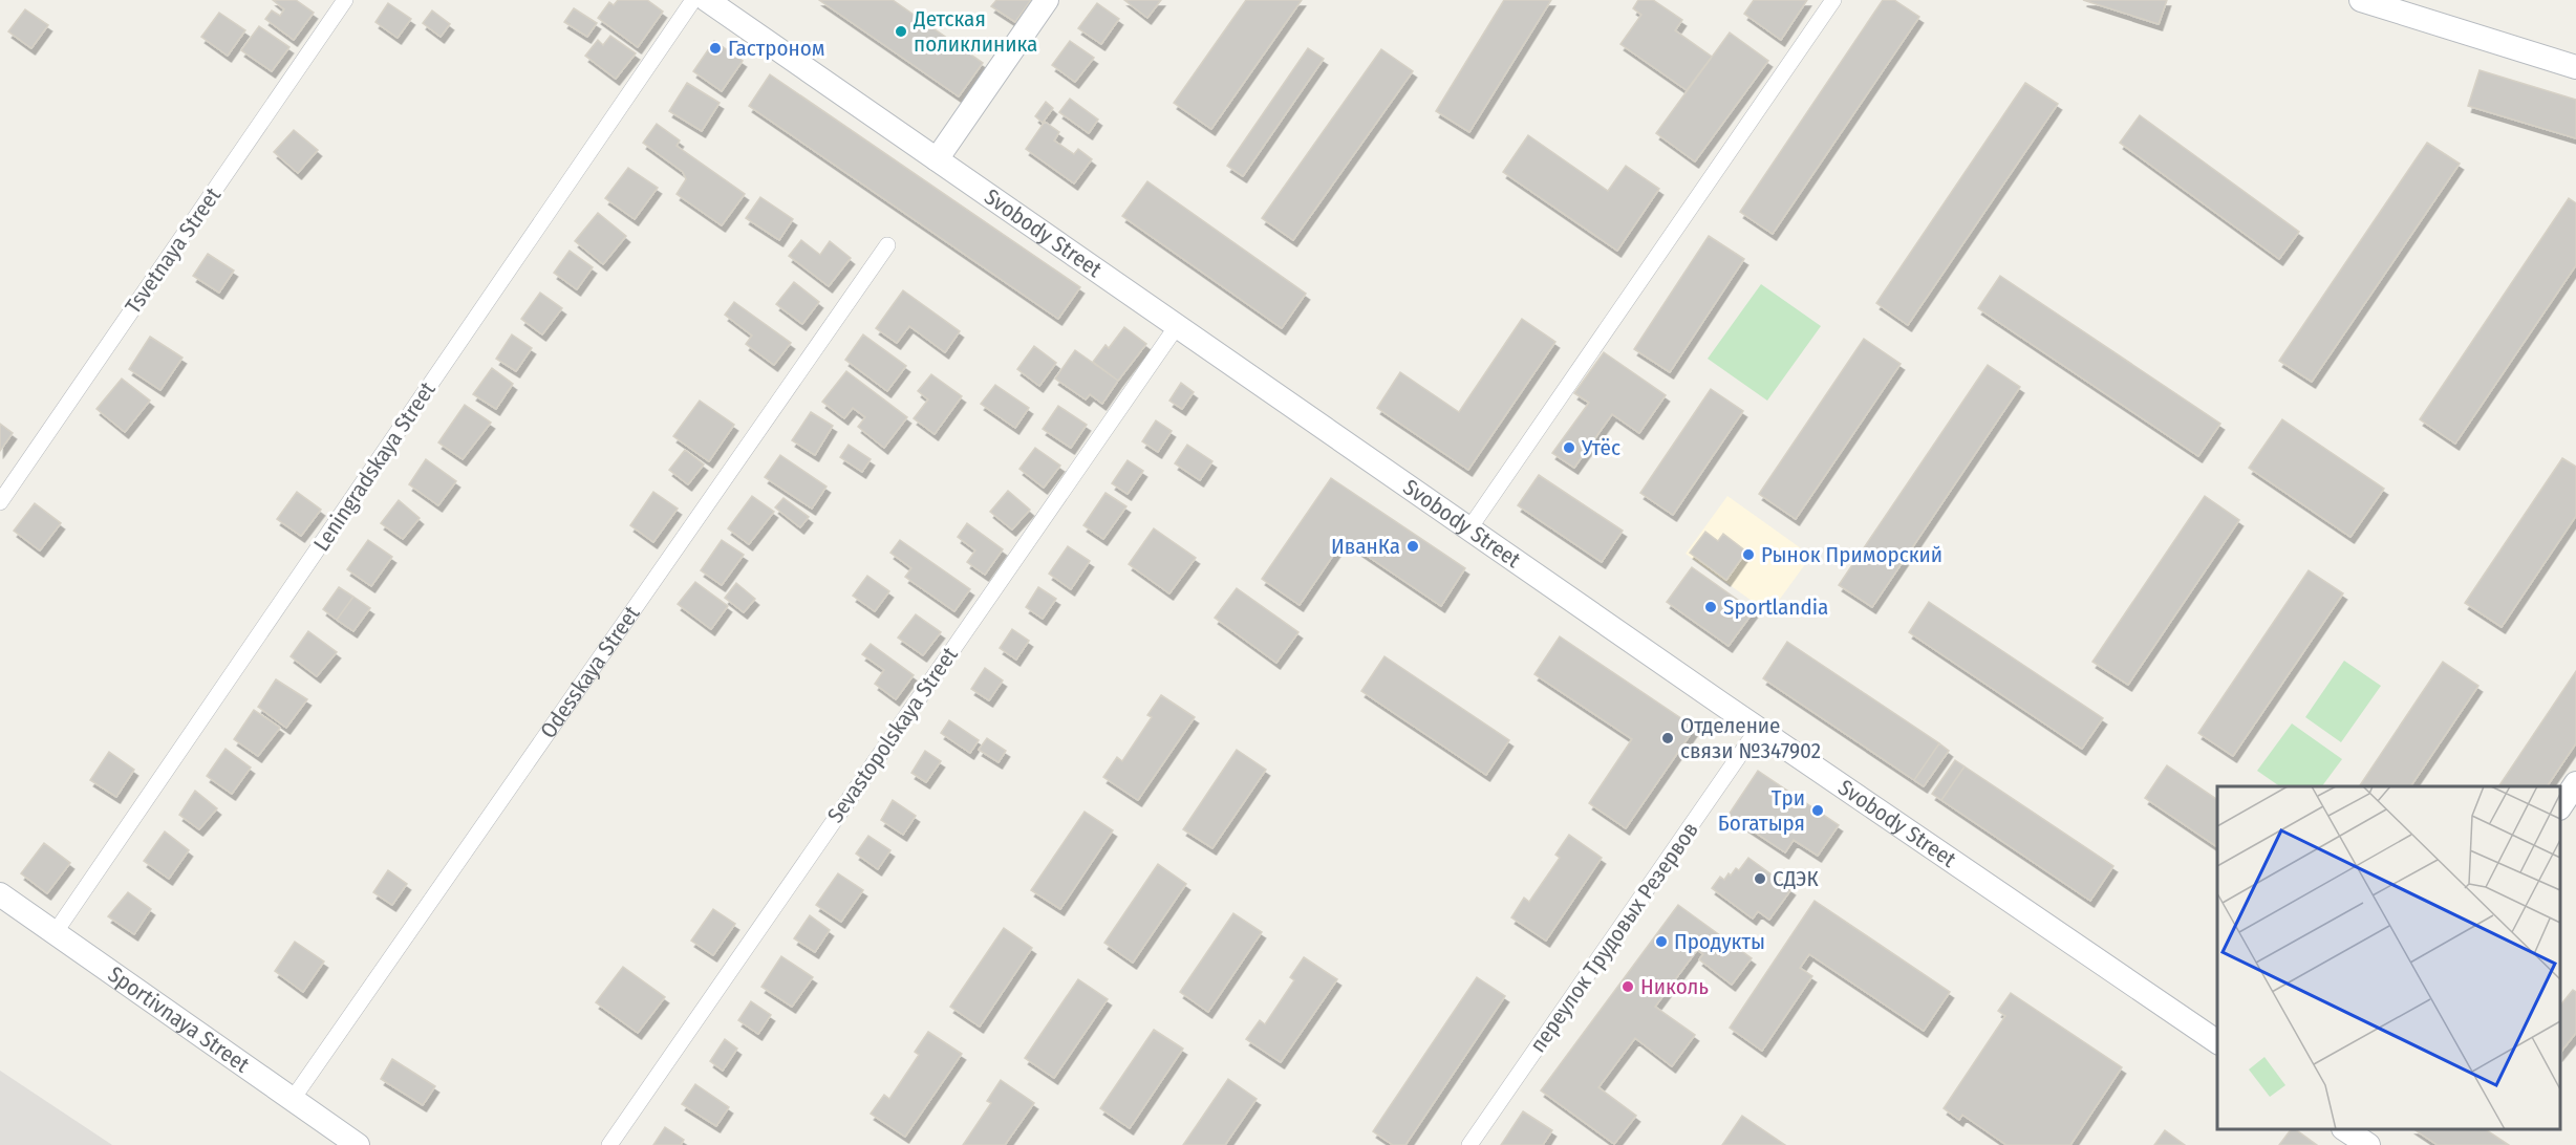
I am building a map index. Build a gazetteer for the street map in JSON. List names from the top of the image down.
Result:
{
  "streets": {
    "main road": ["Svobody Street", "Sportivnaya Street"],
    "street": [
      "Tsvetnaya Street",
      "Leningradskaya Street",
      "Odesskaya Street",
      "Sevastopolskaya Street",
      "переулок Трудовых Резервов"
    ]
  },
  "crossings": [
    ["Svobody Street", "Sevastopolskaya Street"],
    ["Svobody Street", "переулок Трудовых Резервов"],
    ["Leningradskaya Street", "Sportivnaya Street"],
    ["Odesskaya Street", "Sportivnaya Street"]
  ],
  "places": [
    "Детская поликлиника",
    "Гастроном",
    "Утёс",
    "ИванКа",
    "Рынок Приморский",
    "Sportlandia",
    "Отделение связи №347902",
    "Три Богатыря",
    "СДЭК",
    "Продукты",
    "Николь"
  ]
}
